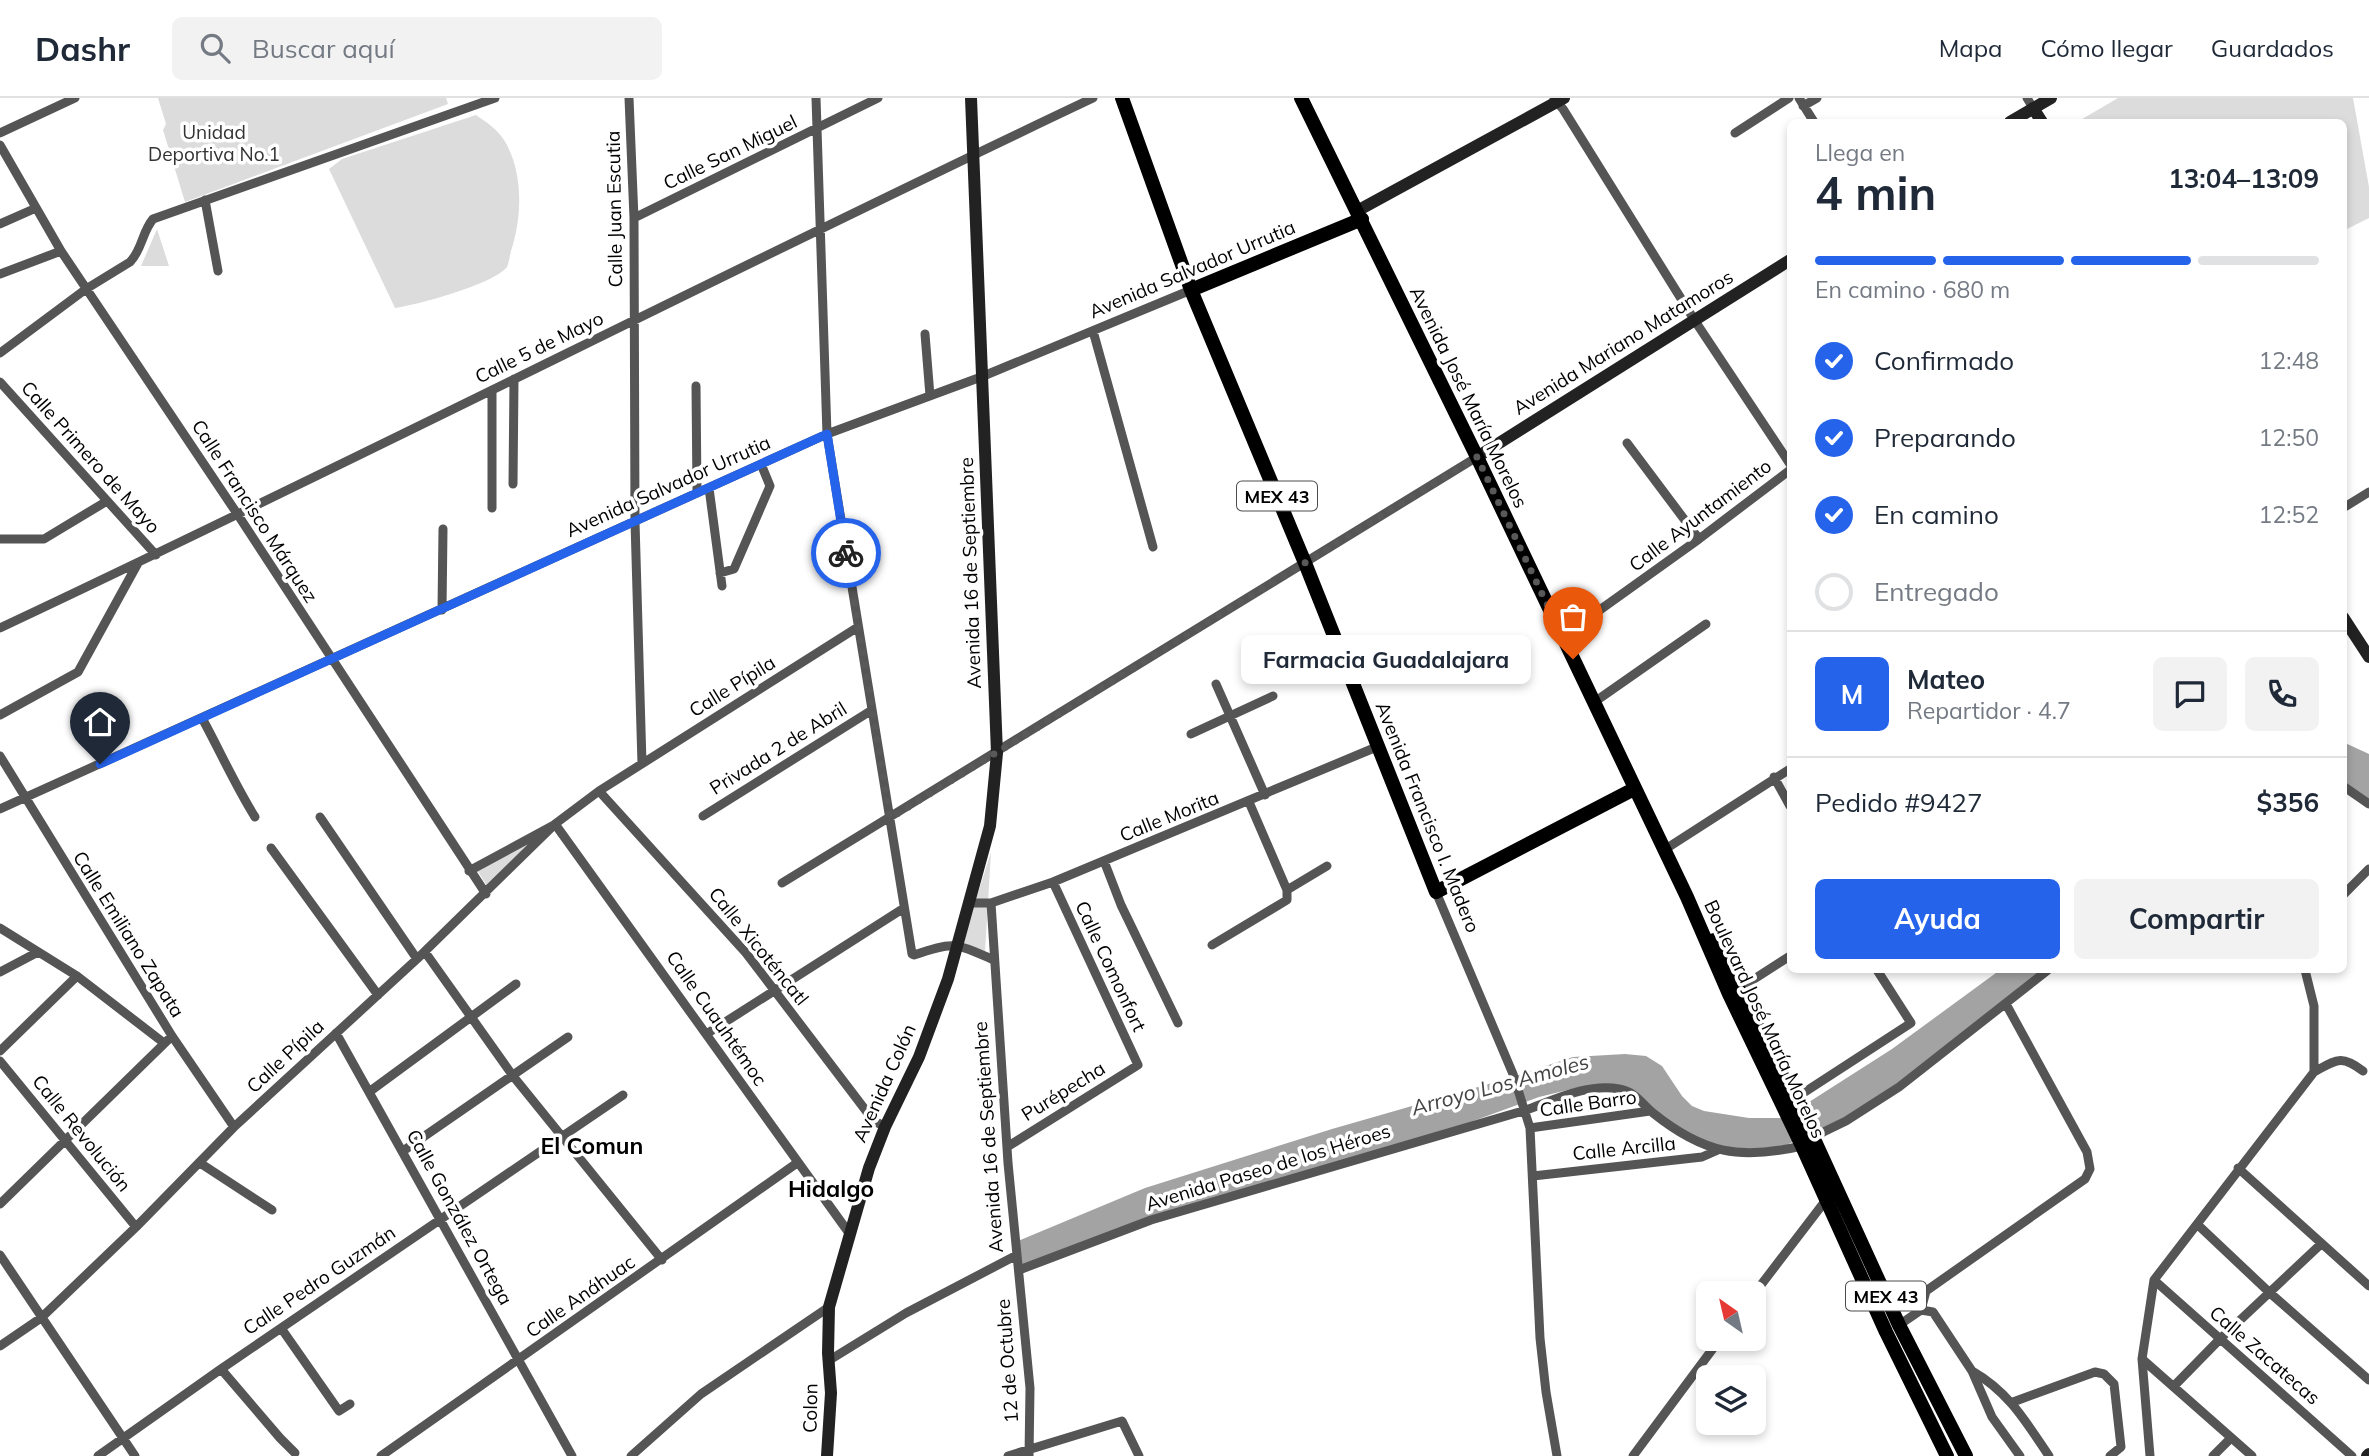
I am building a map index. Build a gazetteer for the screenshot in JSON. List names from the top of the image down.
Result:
{
  "streets": {
    "main road": [
      "Avenida Salvador Urrutia",
      "Avenida José María Morelos",
      "MEX 43",
      "Avenida Francisco I. Madero",
      "Boulevard José María Morelos"
    ],
    "street": [
      "Calle San Miguel",
      "Calle Juan Escutia",
      "Avenida Mariano Matamoros",
      "Calle 5 de Mayo",
      "Calle Primero de Mayo",
      "Calle Francisco Márquez",
      "Calle Ayuntamiento",
      "Avenida 16 de Septiembre",
      "Calle Pípila",
      "Privada 2 de Abril",
      "Calle Morita",
      "Calle Emiliano Zapata",
      "Calle Xicoténcatl",
      "Calle Comonfort",
      "Calle Cuauhtémoc",
      "Avenida Colón",
      "Purépecha",
      "Calle Barro",
      "Calle Revolución",
      "Calle Arcilla",
      "Avenida Paseo de los Héroes",
      "Calle González Ortega",
      "Calle Pedro Guzmán",
      "Calle Anáhuac",
      "Calle Zacatecas",
      "12 de Octubre",
      "Colon"
    ]
  },
  "crossings": [
    ["Calle San Miguel", "Calle Juan Escutia"],
    ["Calle Juan Escutia", "Avenida Salvador Urrutia"],
    ["Calle Juan Escutia", "Calle 5 de Mayo"],
    ["Calle Juan Escutia", "Calle Pípila"],
    ["Avenida Salvador Urrutia", "Avenida José María Morelos"],
    ["Avenida Salvador Urrutia", "Calle Francisco Márquez"],
    ["Avenida Salvador Urrutia", "Avenida 16 de Septiembre"],
    ["Avenida Salvador Urrutia", "Avenida Francisco I. Madero"],
    ["Avenida Salvador Urrutia", "Calle Emiliano Zapata"],
    ["Avenida Mariano Matamoros", "Avenida José María Morelos"],
    ["Calle 5 de Mayo", "Calle Primero de Mayo"],
    ["Calle 5 de Mayo", "Calle Francisco Márquez"],
    ["Calle 5 de Mayo", "Avenida 16 de Septiembre"],
    ["Avenida José María Morelos", "MEX 43"],
    ["Avenida José María Morelos", "Calle Ayuntamiento"],
    ["MEX 43", "Boulevard José María Morelos"],
    ["Calle Francisco Márquez", "Calle Pípila"],
    ["Avenida 16 de Septiembre", "Calle Morita"],
    ["Avenida 16 de Septiembre", "Avenida Colón"],
    ["Avenida 16 de Septiembre", "Purépecha"],
    ["Avenida 16 de Septiembre", "Avenida Paseo de los Héroes"],
    ["Avenida 16 de Septiembre", "12 de Octubre"],
    ["Calle Pípila", "Calle Emiliano Zapata"],
    ["Calle Pípila", "Calle Xicoténcatl"],
    ["Calle Pípila", "Calle Cuauhtémoc"],
    ["Calle Pípila", "Calle Revolución"],
    ["Calle Pípila", "Calle González Ortega"],
    ["Calle Morita", "Avenida Francisco I. Madero"],
    ["Calle Morita", "Calle Comonfort"],
    ["Avenida Francisco I. Madero", "Calle Barro"],
    ["Avenida Francisco I. Madero", "Calle Arcilla"],
    ["Avenida Francisco I. Madero", "Avenida Paseo de los Héroes"],
    ["Calle Xicoténcatl", "Avenida Colón"],
    ["Calle Comonfort", "Purépecha"],
    ["Calle Cuauhtémoc", "Avenida Colón"],
    ["Calle Cuauhtémoc", "Calle Anáhuac"],
    ["Boulevard José María Morelos", "Avenida Paseo de los Héroes"],
    ["Avenida Colón", "Colon"],
    ["Calle Barro", "Avenida Paseo de los Héroes"],
    ["Calle Arcilla", "Avenida Paseo de los Héroes"],
    ["Avenida Paseo de los Héroes", "12 de Octubre"],
    ["Calle González Ortega", "Calle Pedro Guzmán"],
    ["Calle González Ortega", "Calle Anáhuac"]
  ],
  "districts": ["El Comun", "Hidalgo"],
  "water": ["Arroyo Los Amoles"],
  "parks": ["Unidad Deportiva No.1"],
  "places": ["Farmacia Guadalajara"],
  "north": "top left",
  "page": {
    "header": "Dashr",
    "search": "Buscar aquí",
    "nav": ["Mapa", "Cómo llegar", "Guardados"],
    "heading": ["4 min", "Llega en", "13:04–13:09"],
    "panel": [
      "Mateo",
      "Repartidor · 4.7",
      "Pedido #9427",
      "$356"
    ],
    "bar": "En camino · 680 m",
    "list": [
      ["Confirmado", "12:48"],
      ["Preparando", "12:50"],
      ["En camino", "12:52"],
      "Entregado"
    ],
    "bubble": "Farmacia Guadalajara",
    "round": "M",
    "buttons": ["Ayuda", "Compartir"]
  }
}
